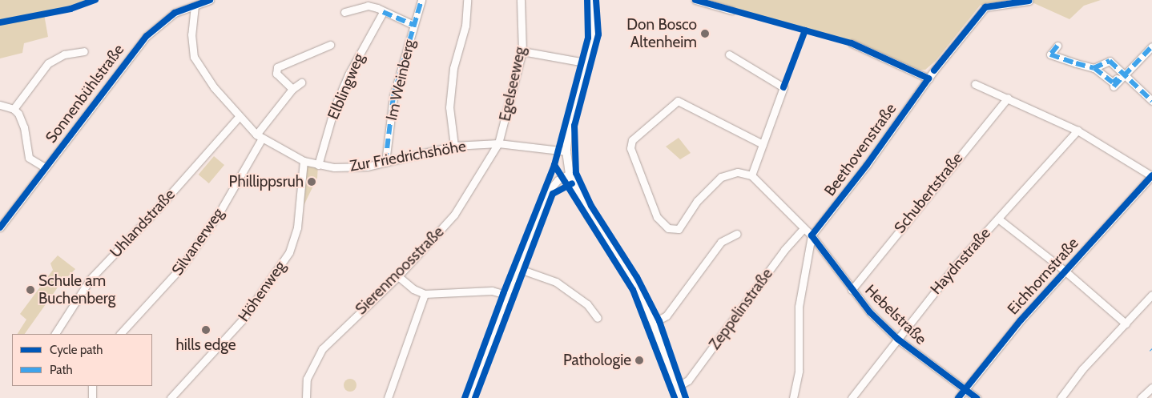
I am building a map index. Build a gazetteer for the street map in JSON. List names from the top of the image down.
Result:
{
  "streets": {
    "street": [
      "Im Weinberg",
      "Egelseeweg",
      "Elblingweg",
      "Sonnenbühlstraße",
      "Beethovenstraße",
      "Zur Friedrichshöhe",
      "Schubertstraße",
      "Uhlandstraße",
      "Silvanerweg",
      "Haydnstraße",
      "Sierenmoosstraße",
      "Eichhornstraße",
      "Höhenweg",
      "Zeppelinstraße",
      "Hebelstraße"
    ]
  },
  "crossings": [
    ["Im Weinberg", "Zur Friedrichshöhe"],
    ["Egelseeweg", "Zur Friedrichshöhe"],
    ["Egelseeweg", "Sierenmoosstraße"],
    ["Elblingweg", "Zur Friedrichshöhe"],
    ["Sonnenbühlstraße", "Zur Friedrichshöhe"],
    ["Beethovenstraße", "Hebelstraße"],
    ["Zur Friedrichshöhe", "Uhlandstraße"],
    ["Zur Friedrichshöhe", "Silvanerweg"],
    ["Zur Friedrichshöhe", "Sierenmoosstraße"],
    ["Zur Friedrichshöhe", "Höhenweg"],
    ["Schubertstraße", "Hebelstraße"],
    ["Haydnstraße", "Hebelstraße"],
    ["Eichhornstraße", "Hebelstraße"],
    ["Zeppelinstraße", "Hebelstraße"]
  ],
  "places": [
    "Don Bosco Altenheim",
    "Phillippsruh",
    "Schule am Buchenberg",
    "hills edge",
    "Pathologie"
  ],
  "legend": ["Cycle path", "Path"]
}
